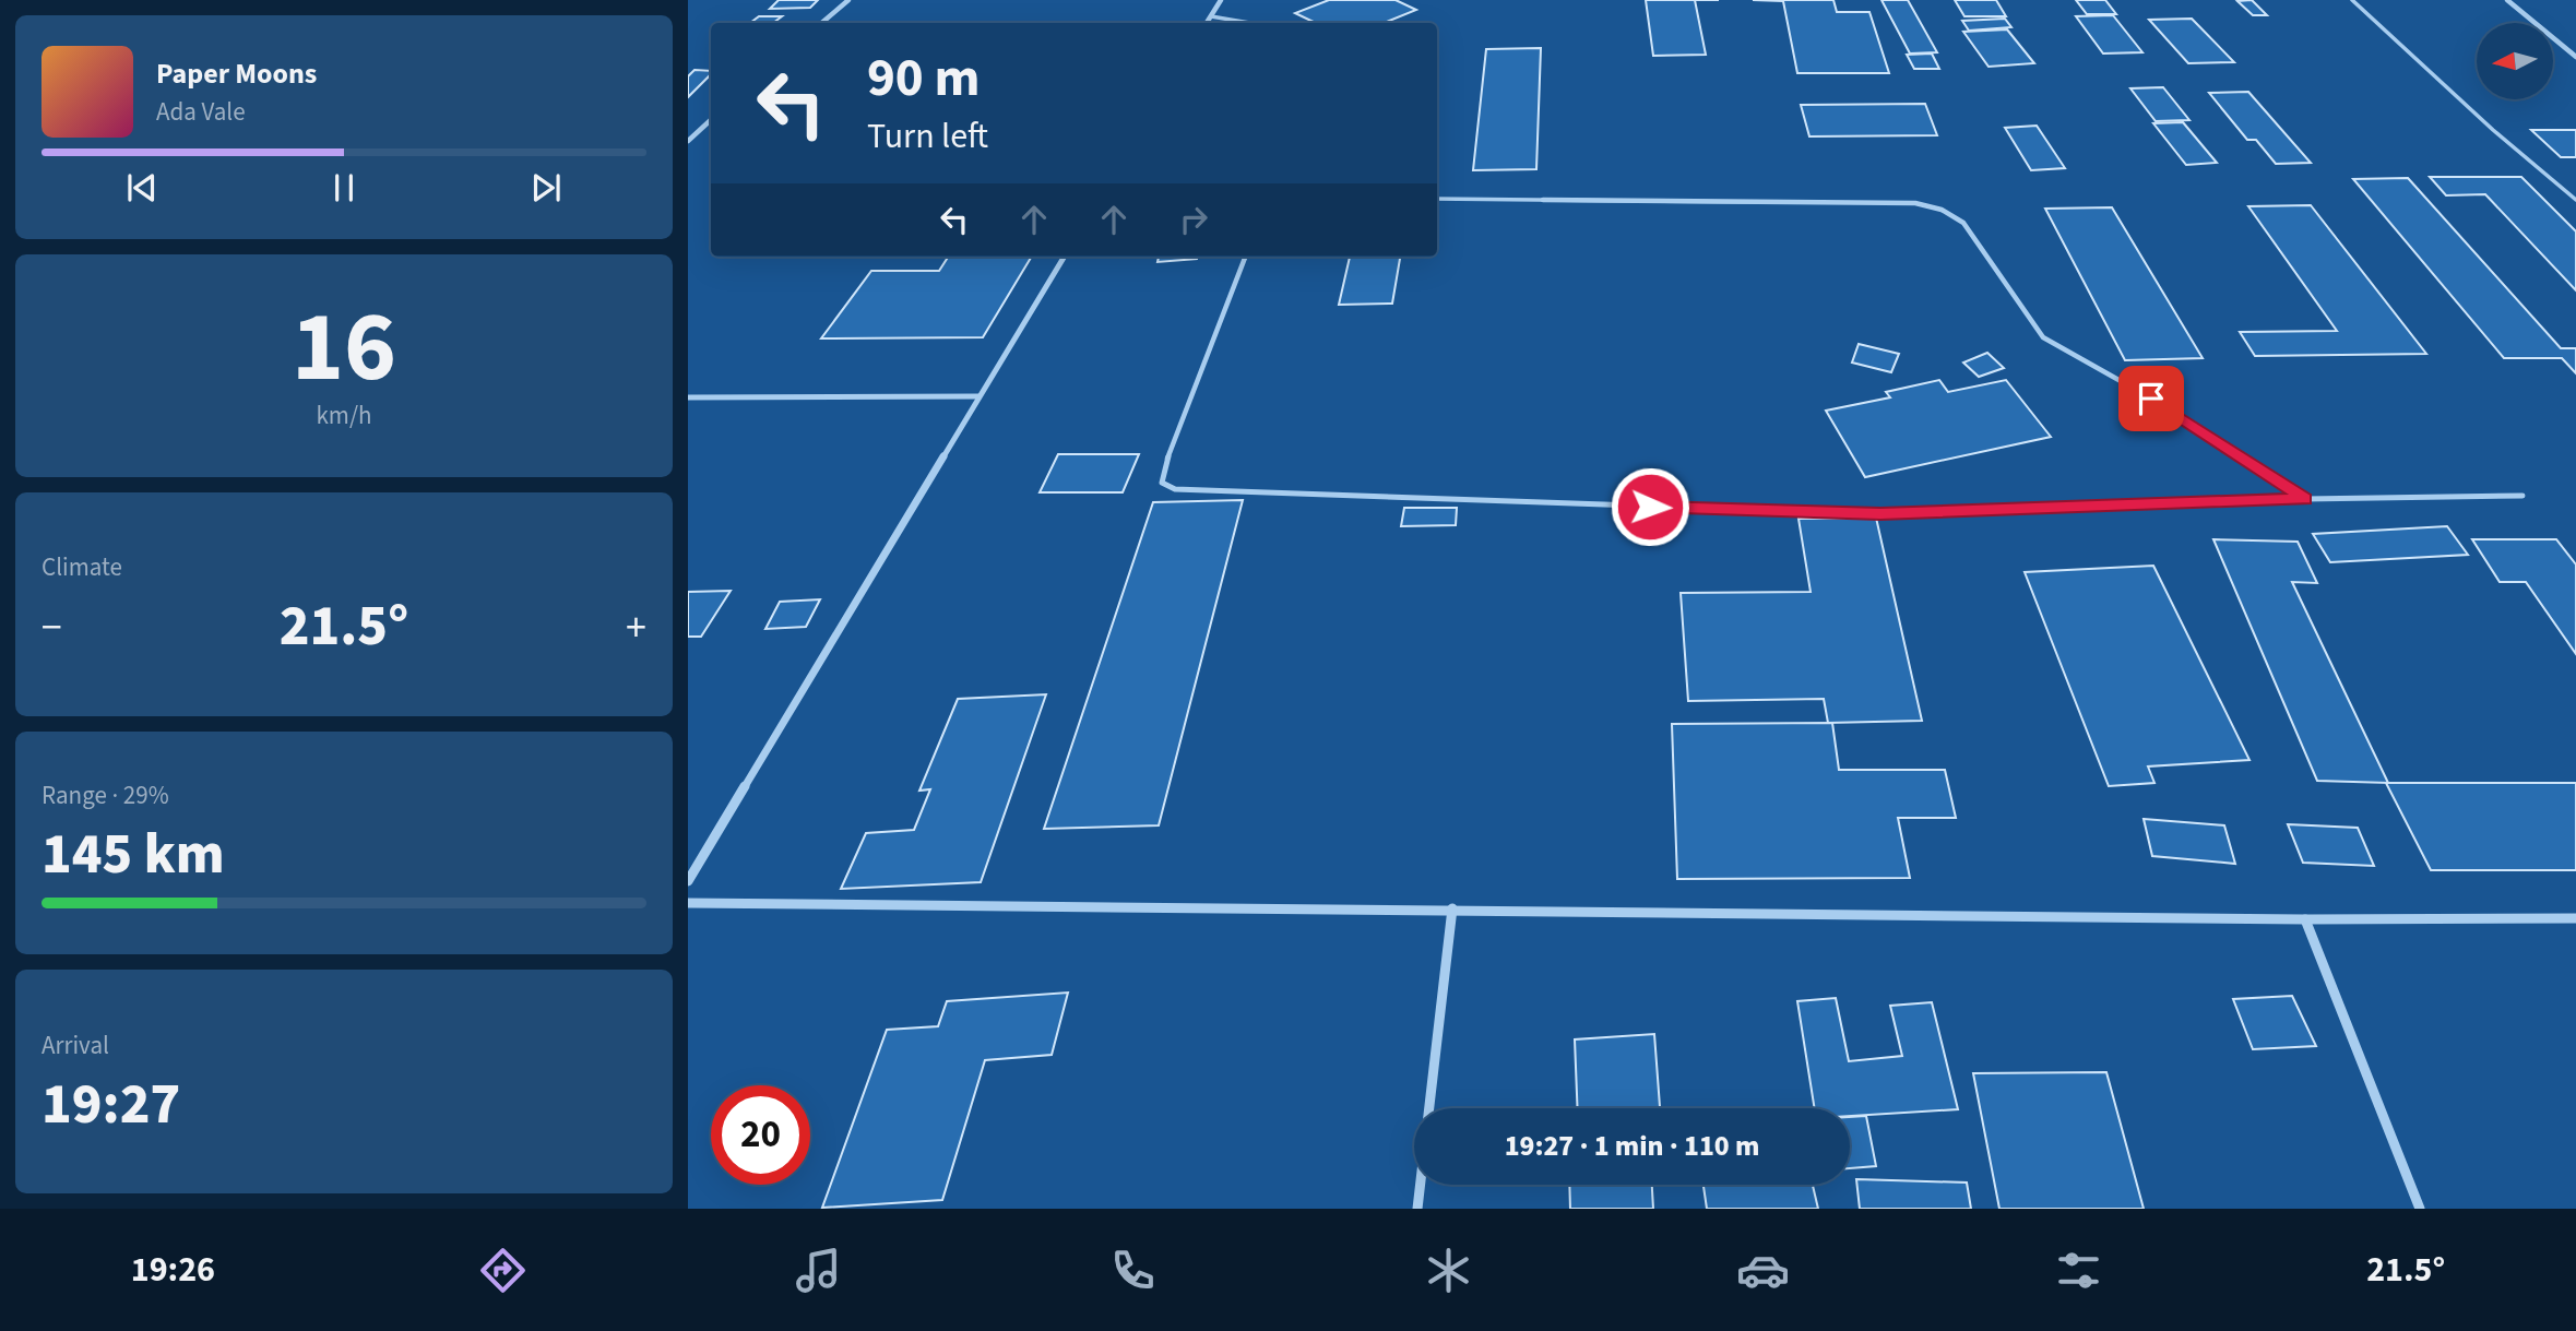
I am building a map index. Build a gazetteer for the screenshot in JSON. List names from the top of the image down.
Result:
{
  "north": "left",
  "page": {
    "turn": ["90 m", "Turn left"],
    "song": ["Paper Moons", "Ada Vale"],
    "tile": [
      ["16", "km/h"],
      "Climate",
      ["Range · 29%", "145 km"],
      ["Arrival", "19:27"]
    ],
    "heat": ["−", "21.5°", "+"],
    "limit": "20",
    "trip": "19:27 · 1 min · 110 m",
    "tabs": ["19:26", "21.5°"]
  }
}
